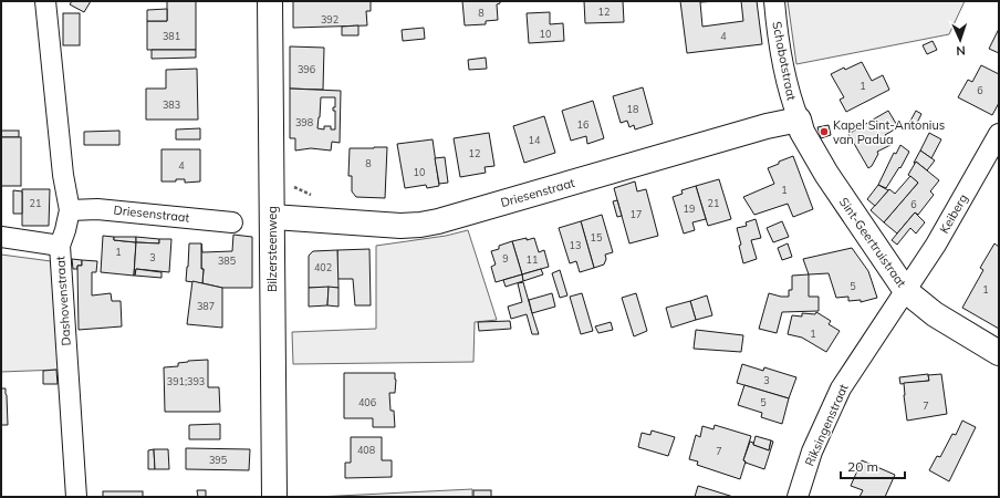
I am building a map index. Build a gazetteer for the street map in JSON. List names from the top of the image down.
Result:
{
  "streets": {
    "street": [
      "Schabotstraat",
      "Driesenstraat",
      "Keiberg",
      "Sint-Geertruistraat",
      "Bilzersteenweg",
      "Dashovenstraat",
      "Riksingenstraat"
    ]
  },
  "crossings": [
    ["Schabotstraat", "Driesenstraat"],
    ["Schabotstraat", "Sint-Geertruistraat"],
    ["Driesenstraat", "Sint-Geertruistraat"],
    ["Driesenstraat", "Bilzersteenweg"],
    ["Driesenstraat", "Dashovenstraat"],
    ["Keiberg", "Sint-Geertruistraat"],
    ["Keiberg", "Riksingenstraat"],
    ["Sint-Geertruistraat", "Riksingenstraat"]
  ],
  "places": ["Kapel Sint-Antonius van Padua"],
  "house_numbers": [
    "12",
    "8",
    "392",
    "10",
    "381",
    "4",
    "396",
    "1",
    "6",
    "383",
    "18",
    "398",
    "16",
    "14",
    "12",
    "8",
    "4",
    "10",
    "1",
    "21",
    "21",
    "6",
    "19",
    "17",
    "15",
    "13",
    "1",
    "3",
    "9",
    "11",
    "385",
    "402",
    "5",
    "1",
    "387",
    "1",
    "3",
    "391;393",
    "406",
    "5",
    "7",
    "408",
    "7",
    "395"
  ],
  "scale_bar": "20 m",
  "north": "bottom"
}
